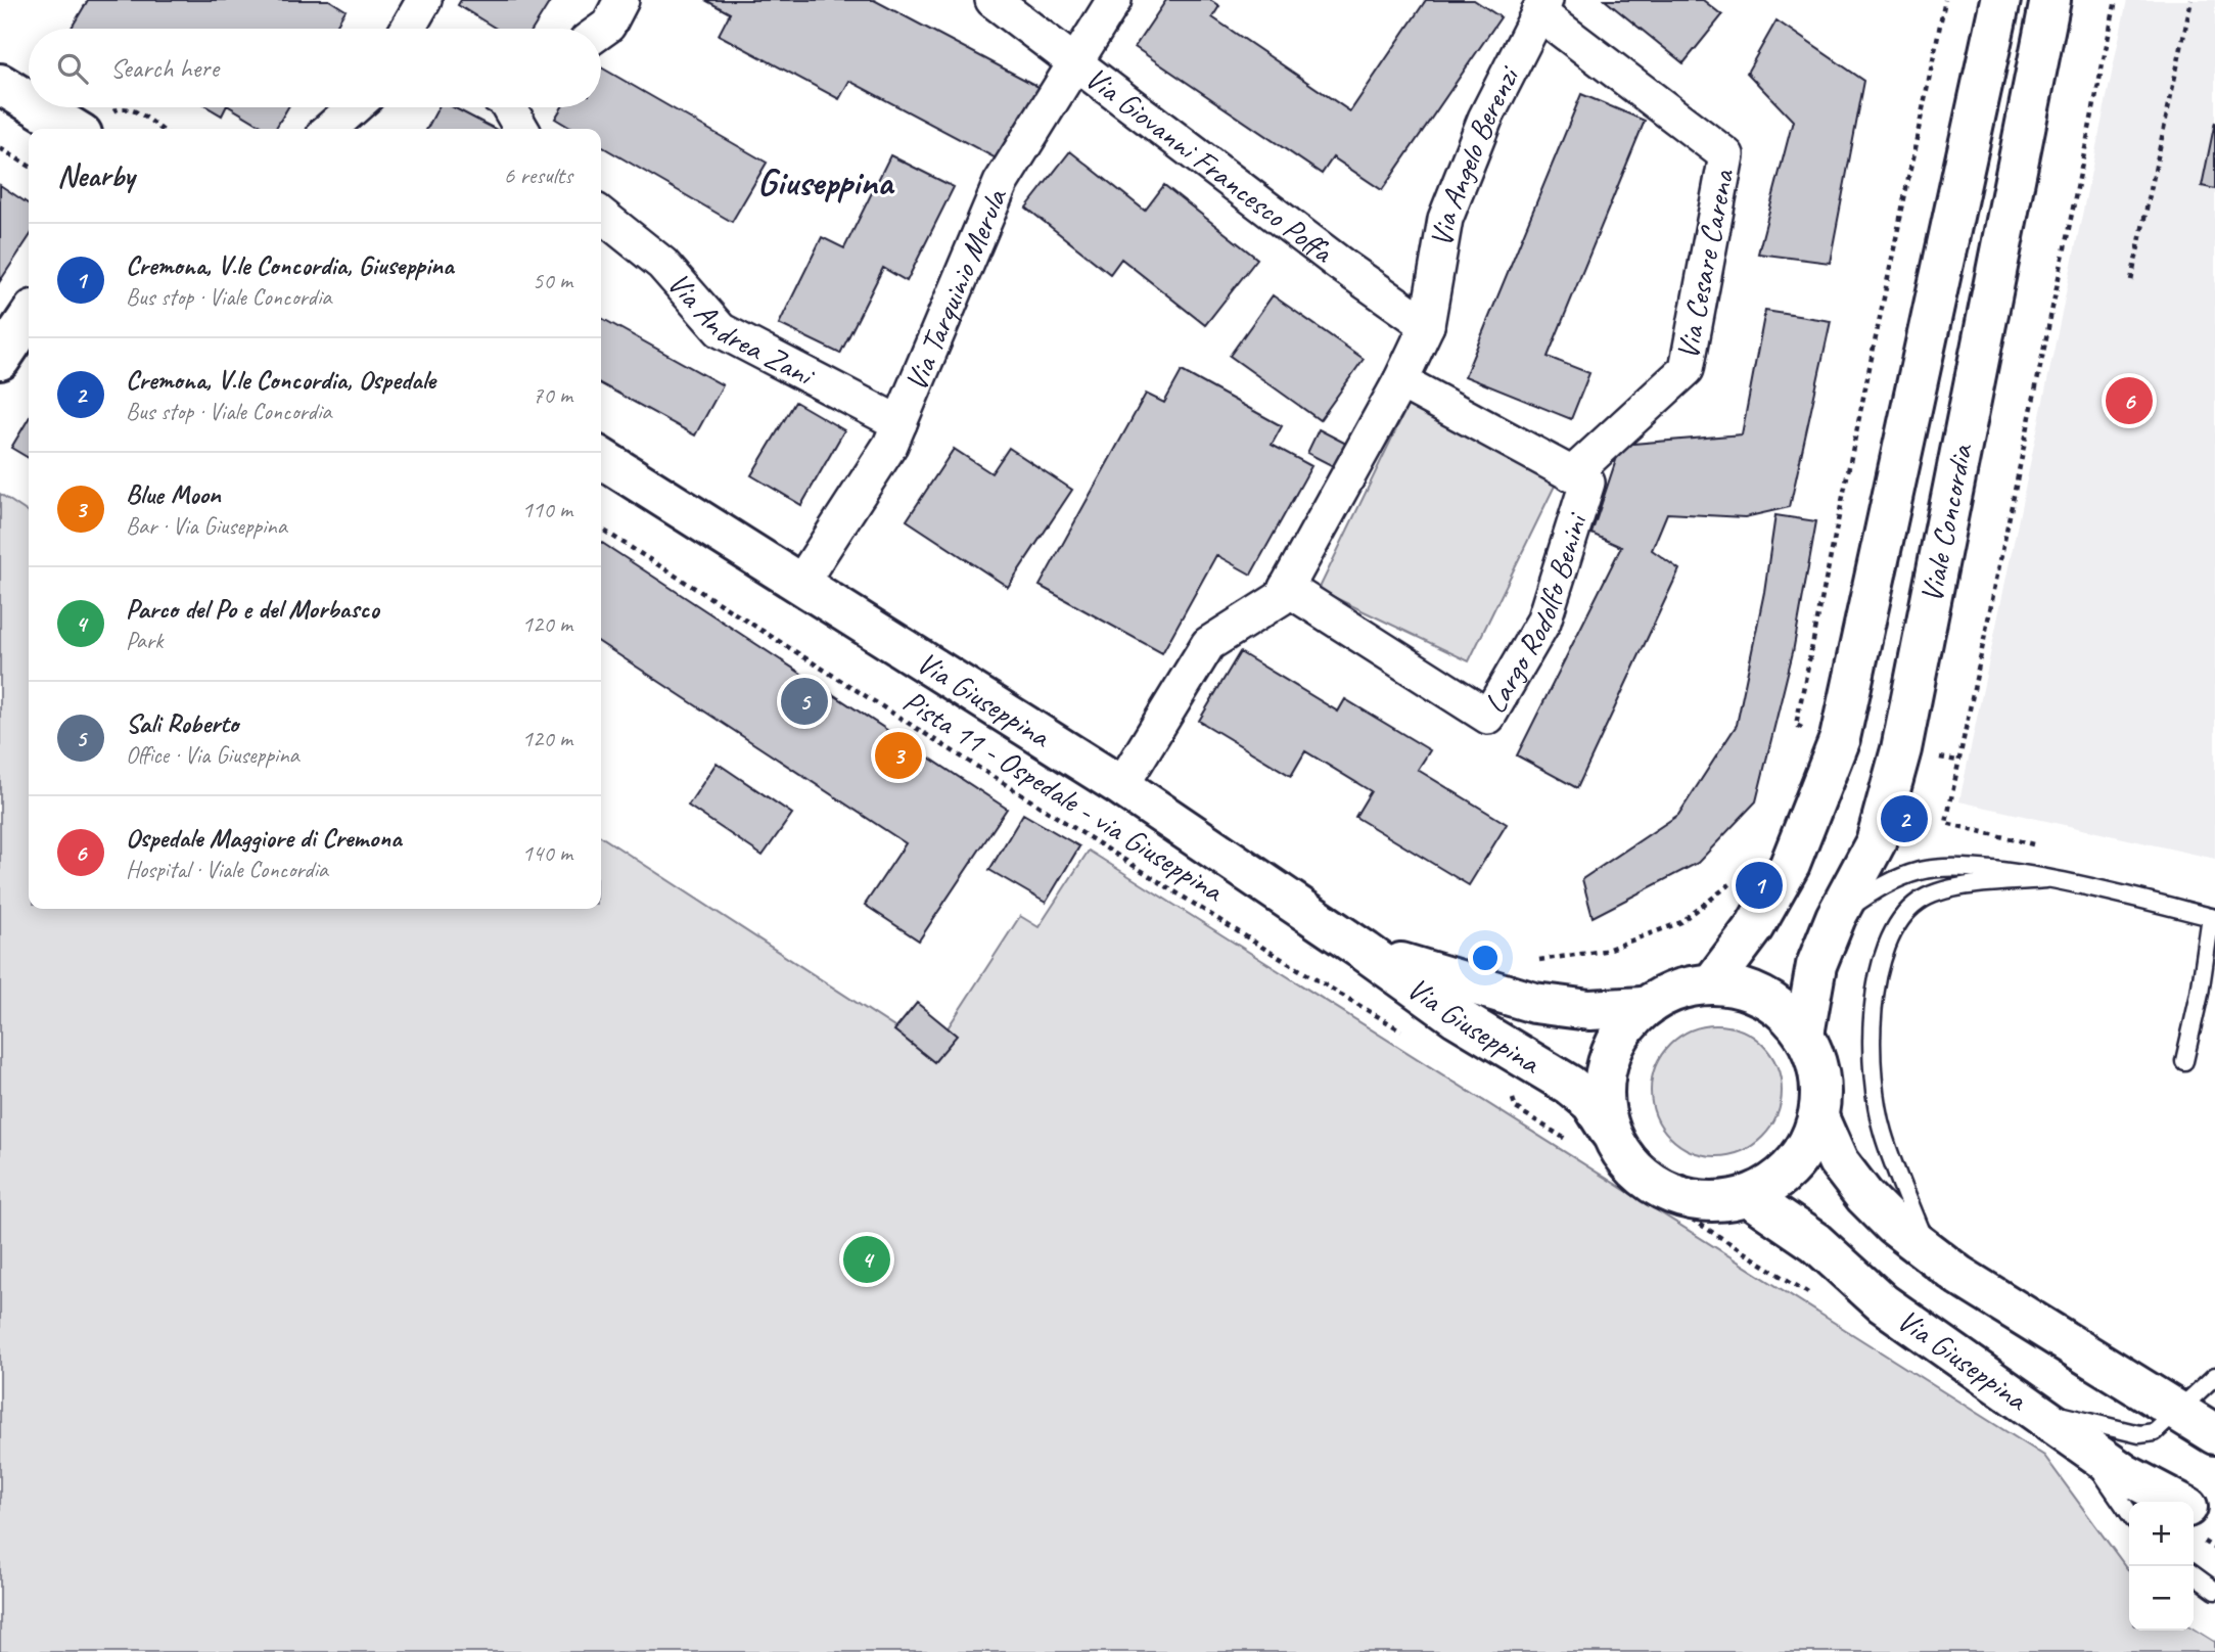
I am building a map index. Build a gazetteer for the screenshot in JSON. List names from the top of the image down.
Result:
{
  "streets": {
    "main road": ["Viale Concordia", "Via Giuseppina"],
    "street": [
      "Via Angelo Berenzi",
      "Via Giovanni Francesco Poffa",
      "Via Cesare Carena",
      "Via Tarquinio Merula",
      "Via Andrea Zani",
      "Largo Rodolfo Benini"
    ],
    "path": ["Pista 11 - Ospedale - via Giuseppina"]
  },
  "crossings": [
    ["Via Angelo Berenzi", "Via Giovanni Francesco Poffa"],
    ["Via Angelo Berenzi", "Via Cesare Carena"],
    ["Via Giovanni Francesco Poffa", "Via Tarquinio Merula"],
    ["Via Cesare Carena", "Largo Rodolfo Benini"],
    ["Via Tarquinio Merula", "Via Andrea Zani"],
    ["Via Tarquinio Merula", "Via Giuseppina"],
    ["Viale Concordia", "Via Giuseppina"]
  ],
  "districts": ["Giuseppina"],
  "page": {
    "search": "Search here",
    "heading": ["Nearby", "6 results"],
    "list": [
      {
        "mark": "1",
        "name": "Cremona, V.le Concordia, Giuseppina",
        "note": "Bus stop · Viale Concordia",
        "value": "50 m"
      },
      {
        "mark": "2",
        "name": "Cremona, V.le Concordia, Ospedale",
        "note": "Bus stop · Viale Concordia",
        "value": "70 m"
      },
      {
        "mark": "3",
        "name": "Blue Moon",
        "note": "Bar · Via Giuseppina",
        "value": "110 m"
      },
      {
        "mark": "4",
        "name": "Parco del Po e del Morbasco",
        "note": "Park",
        "value": "120 m"
      },
      {
        "mark": "5",
        "name": "Sali Roberto",
        "note": "Office · Via Giuseppina",
        "value": "120 m"
      },
      {
        "mark": "6",
        "name": "Ospedale Maggiore di Cremona",
        "note": "Hospital · Viale Concordia",
        "value": "140 m"
      }
    ],
    "pins": [
      "6",
      "5",
      "3",
      "2",
      "1",
      "4"
    ],
    "map_buttons": ["+", "−"]
  }
}
